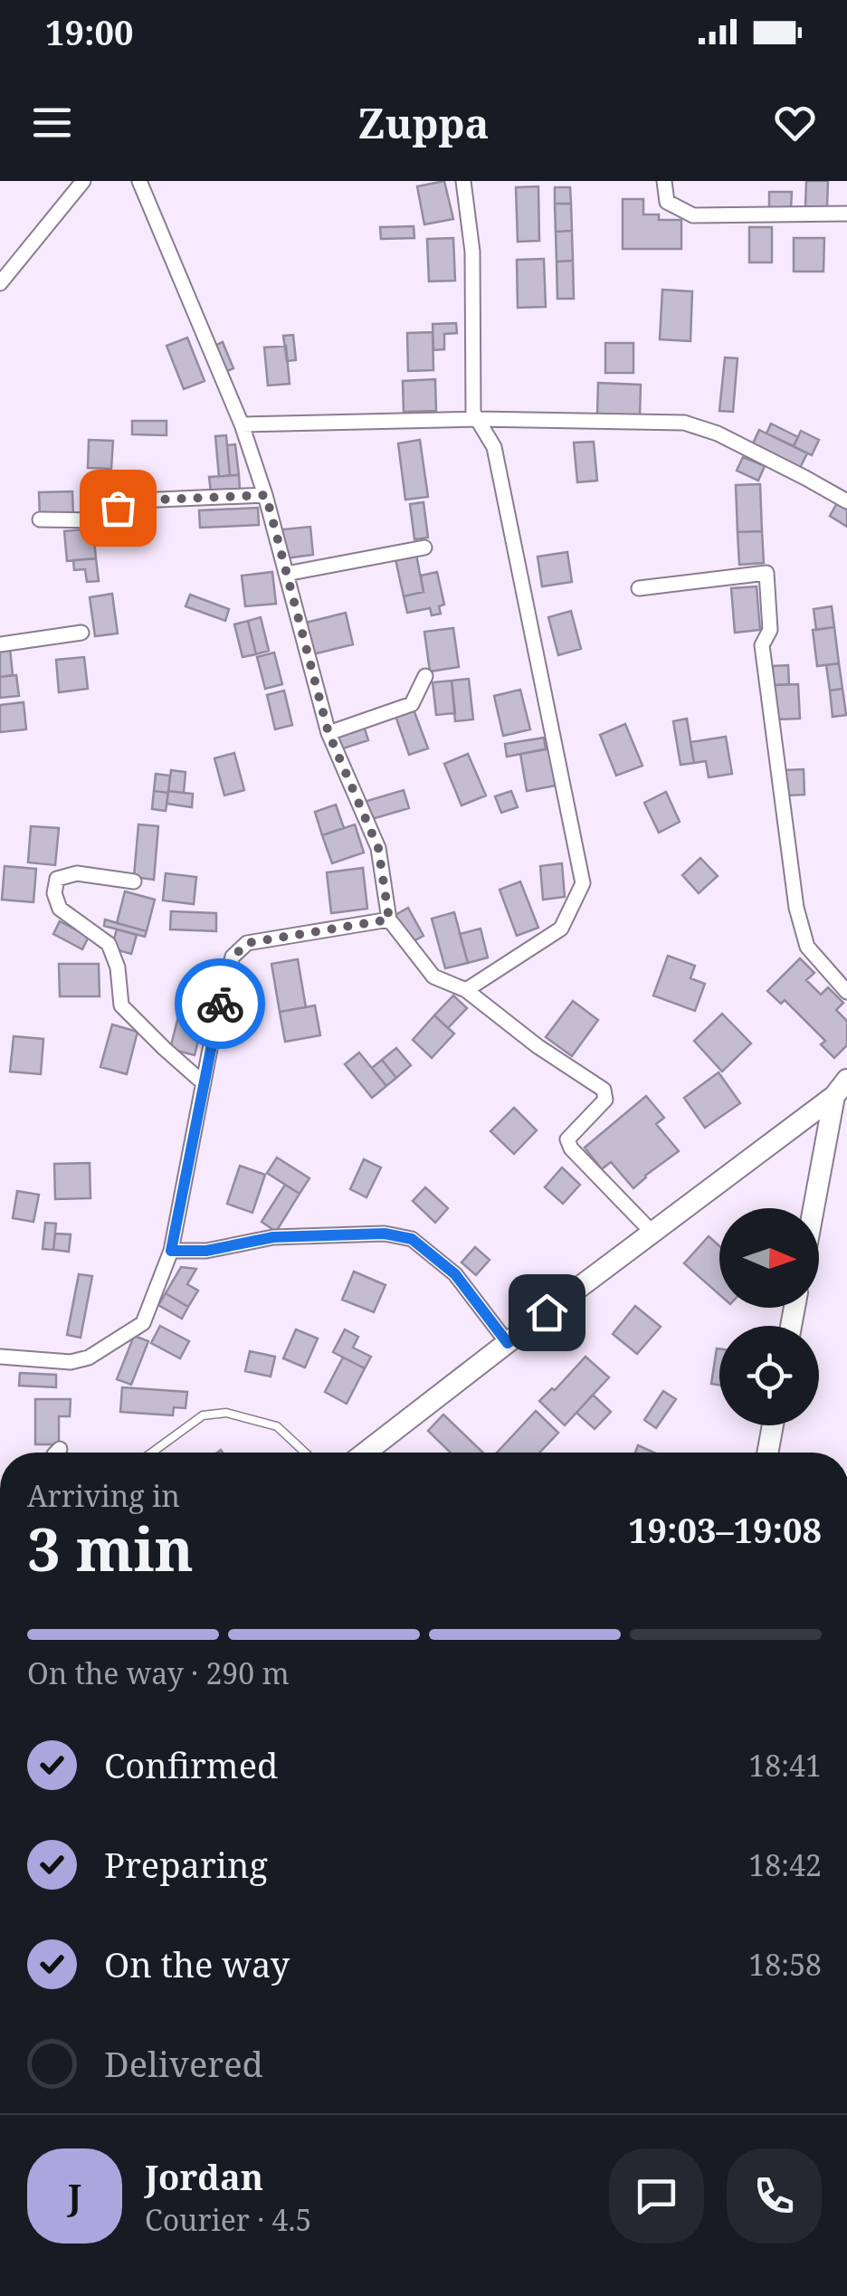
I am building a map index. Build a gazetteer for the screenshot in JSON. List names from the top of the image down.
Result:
{
  "north": "right",
  "page": {
    "status": "19:00",
    "header": "Zuppa",
    "heading": ["3 min", "Arriving in", "19:03–19:08"],
    "panel": ["Jordan", "Courier · 4.5"],
    "bar": "On the way · 290 m",
    "list": [
      ["Confirmed", "18:41"],
      ["Preparing", "18:42"],
      ["On the way", "18:58"],
      "Delivered"
    ],
    "round": "J"
  }
}
